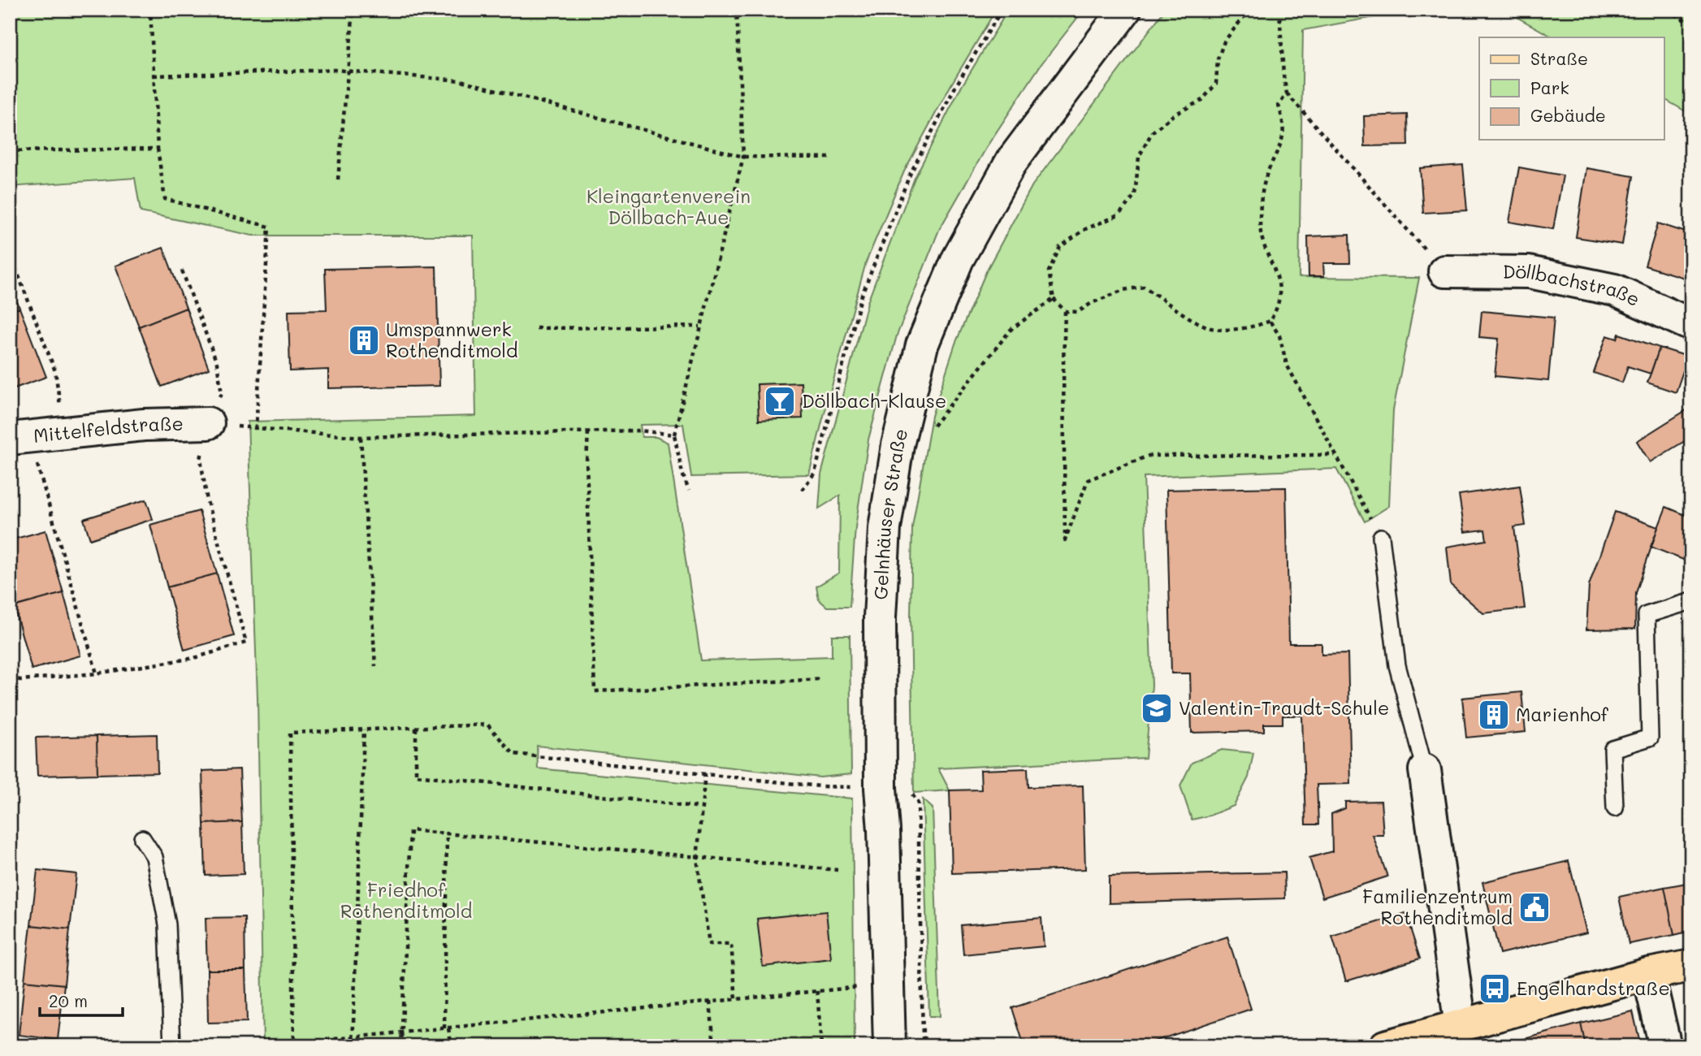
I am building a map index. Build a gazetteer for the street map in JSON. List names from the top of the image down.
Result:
{
  "streets": {
    "main road": ["Döllbachstraße", "Mittelfeldstraße", "Gelnhäuser Straße"]
  },
  "parks": ["Kleingartenverein Döllbach-Aue", "Friedhof Rothenditmold"],
  "places": {
    "building": ["Umspannwerk Rothenditmold", "Marienhof"],
    "bar": ["Döllbach-Klause"],
    "school or university": ["Valentin-Traudt-Schule"],
    "public building": ["Familienzentrum Rothenditmold"],
    "bus stop": ["Engelhardstraße"]
  },
  "legend": ["Straße", "Park", "Gebäude"],
  "scale_bar": "20 m"
}
